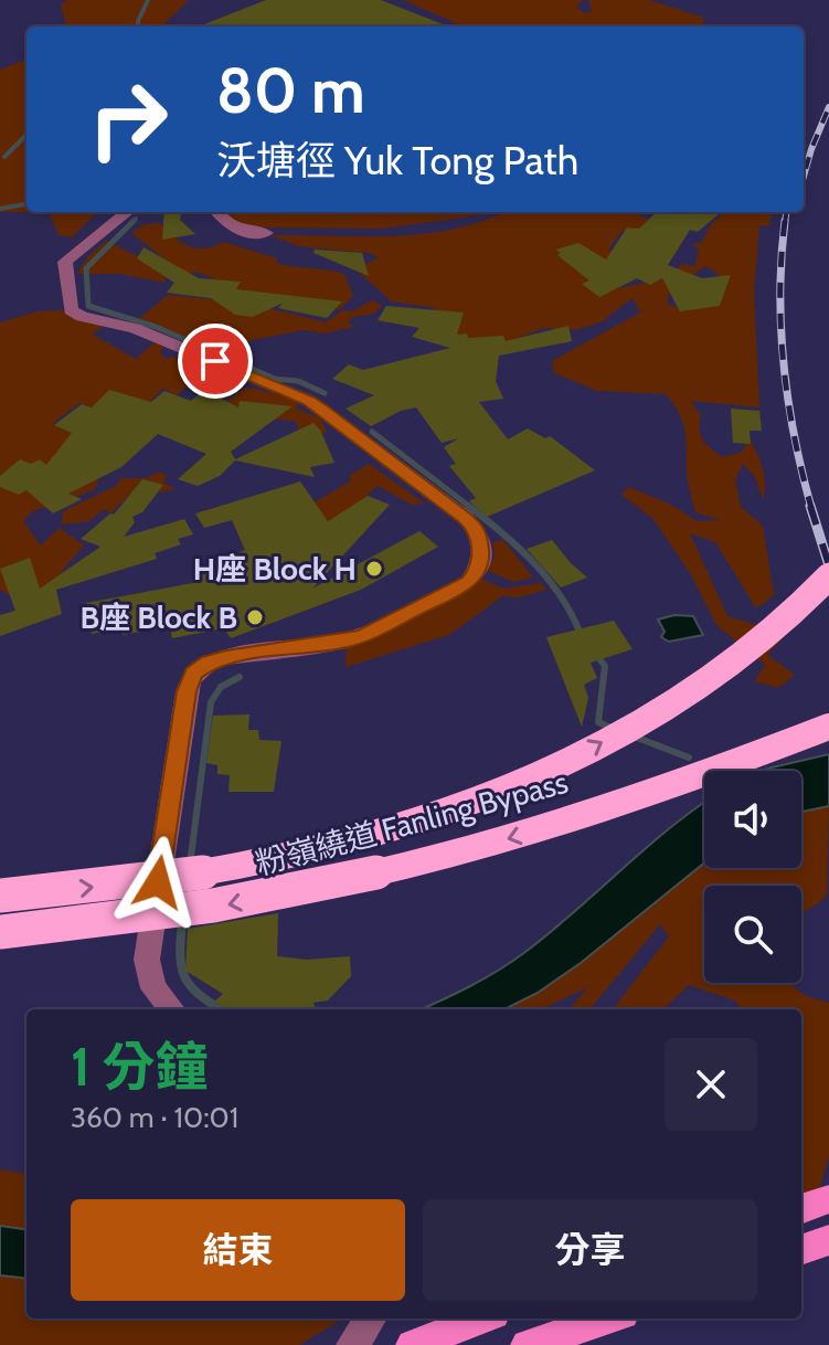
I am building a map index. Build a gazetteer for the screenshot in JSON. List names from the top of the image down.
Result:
{
  "streets": {
    "highway": ["粉嶺繞道 Fanling Bypass"]
  },
  "places": ["H座 Block H", "B座 Block B"],
  "page": {
    "turn": ["80 m", "沃塘徑 Yuk Tong Path"],
    "heading": ["1 分鐘", "360 m · 10:01"],
    "buttons": ["結束", "分享"]
  }
}
